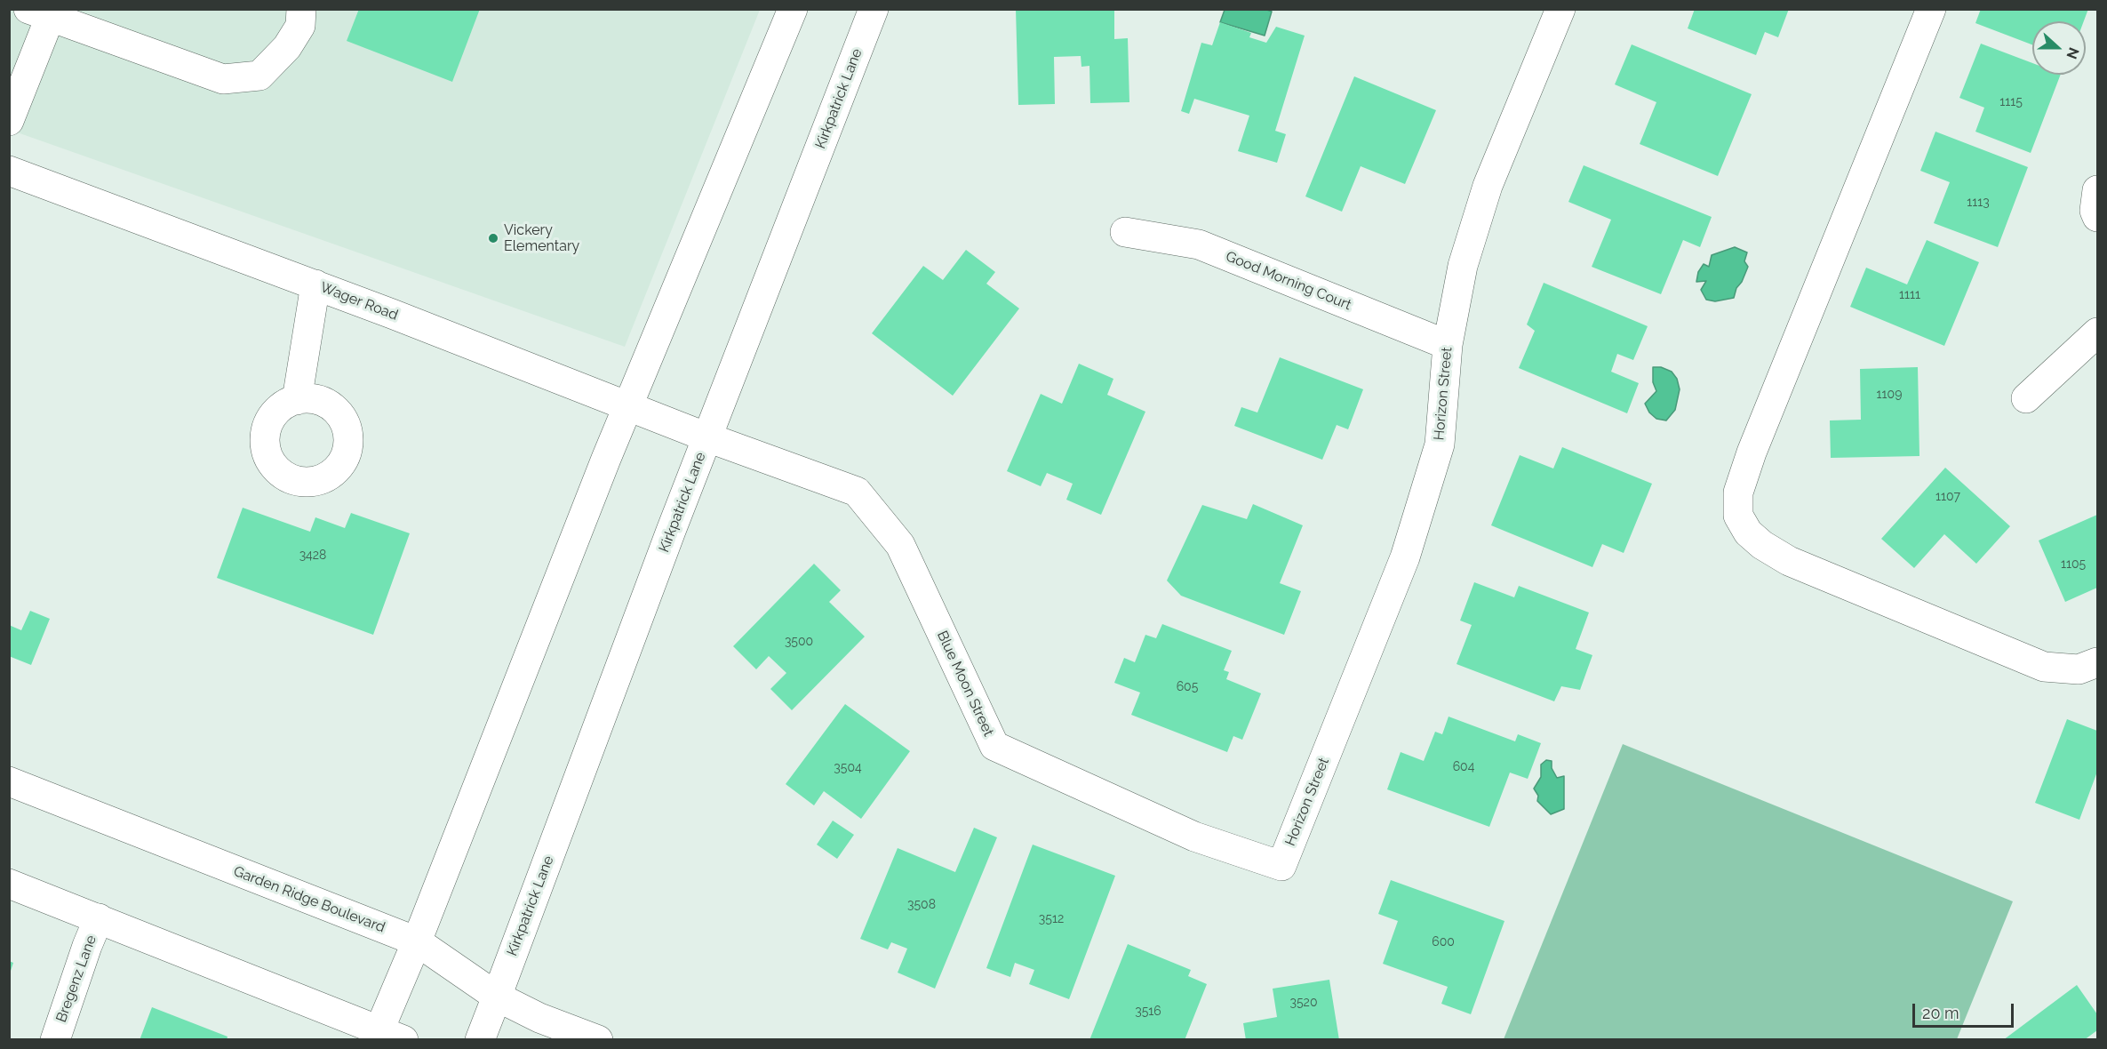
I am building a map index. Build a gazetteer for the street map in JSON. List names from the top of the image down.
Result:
{
  "streets": {
    "street": [
      "Kirkpatrick Lane",
      "Good Morning Court",
      "Wager Road",
      "Horizon Street",
      "Blue Moon Street",
      "Garden Ridge Boulevard",
      "Bregenz Lane"
    ]
  },
  "crossings": [
    ["Kirkpatrick Lane", "Wager Road"],
    ["Kirkpatrick Lane", "Blue Moon Street"],
    ["Kirkpatrick Lane", "Garden Ridge Boulevard"],
    ["Good Morning Court", "Horizon Street"],
    ["Wager Road", "Blue Moon Street"],
    ["Horizon Street", "Blue Moon Street"]
  ],
  "places": ["Vickery Elementary"],
  "house_numbers": [
    "1115",
    "1113",
    "1111",
    "1109",
    "1107",
    "3428",
    "1105",
    "3500",
    "605",
    "604",
    "3504",
    "3508",
    "3512",
    "600",
    "3520",
    "3516"
  ],
  "scale_bar": "20 m",
  "north": "right"
}
